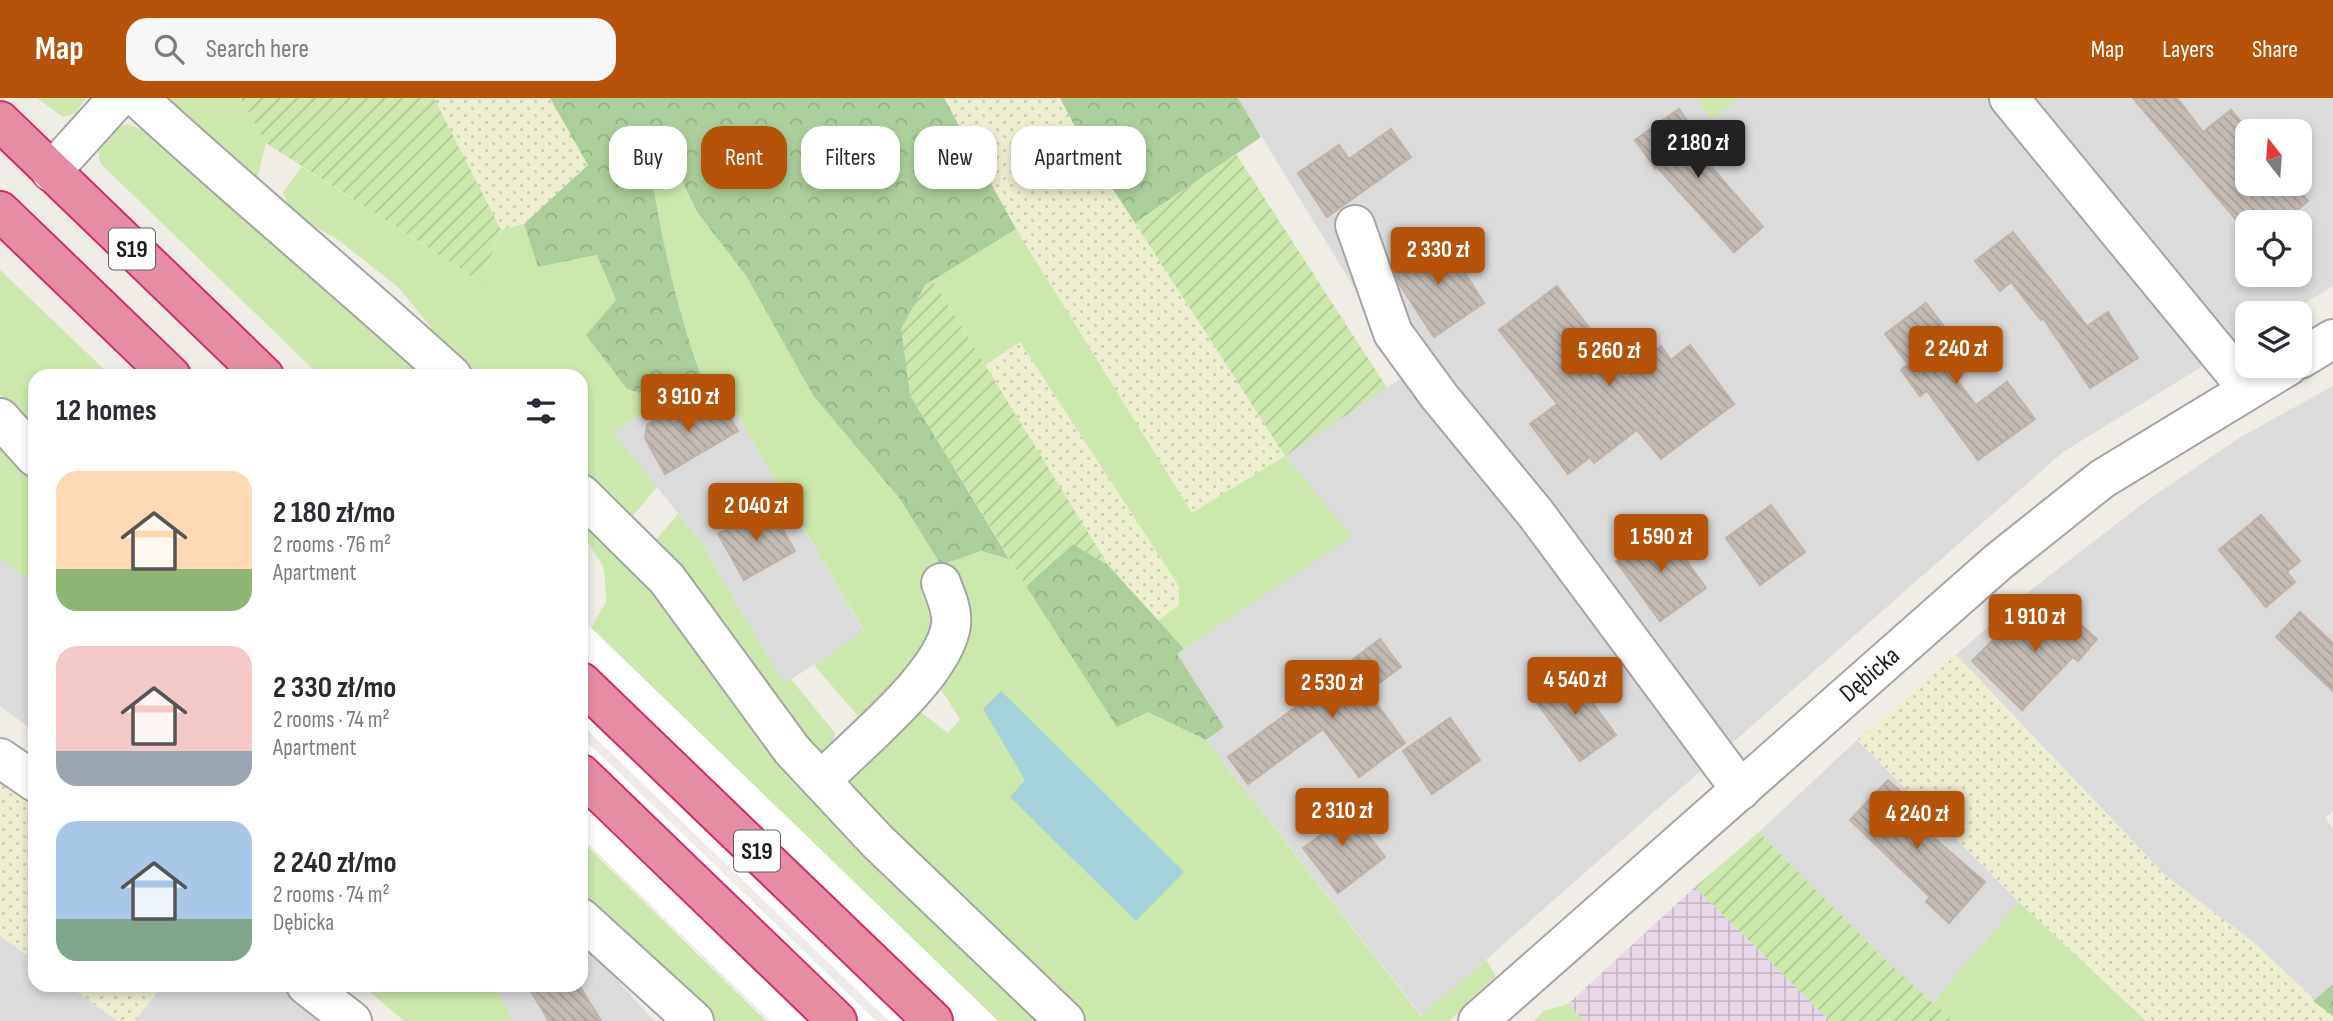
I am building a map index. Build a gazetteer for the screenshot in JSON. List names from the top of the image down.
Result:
{
  "streets": {
    "highway": ["S19"],
    "street": ["Dębicka"]
  },
  "north": "top",
  "page": {
    "header": "Map",
    "search": "Search here",
    "nav": ["Map", "Layers", "Share"],
    "price": [
      "2 180 zł",
      "2 330 zł",
      "2 240 zł",
      "5 260 zł",
      "3 910 zł",
      "2 040 zł",
      "1 590 zł",
      "1 910 zł",
      "4 540 zł",
      "2 530 zł",
      "2 310 zł",
      "4 240 zł"
    ],
    "chip": [
      "Buy",
      "Rent",
      "Filters",
      "New",
      "Apartment"
    ],
    "heading": "12 homes",
    "list": [
      {
        "name": "2 180 zł/mo",
        "note": "2 rooms · 76 m² · Apartment"
      },
      {
        "name": "2 330 zł/mo",
        "note": "2 rooms · 74 m² · Apartment"
      },
      {
        "name": "2 240 zł/mo",
        "note": "2 rooms · 74 m² · Dębicka"
      }
    ]
  }
}
